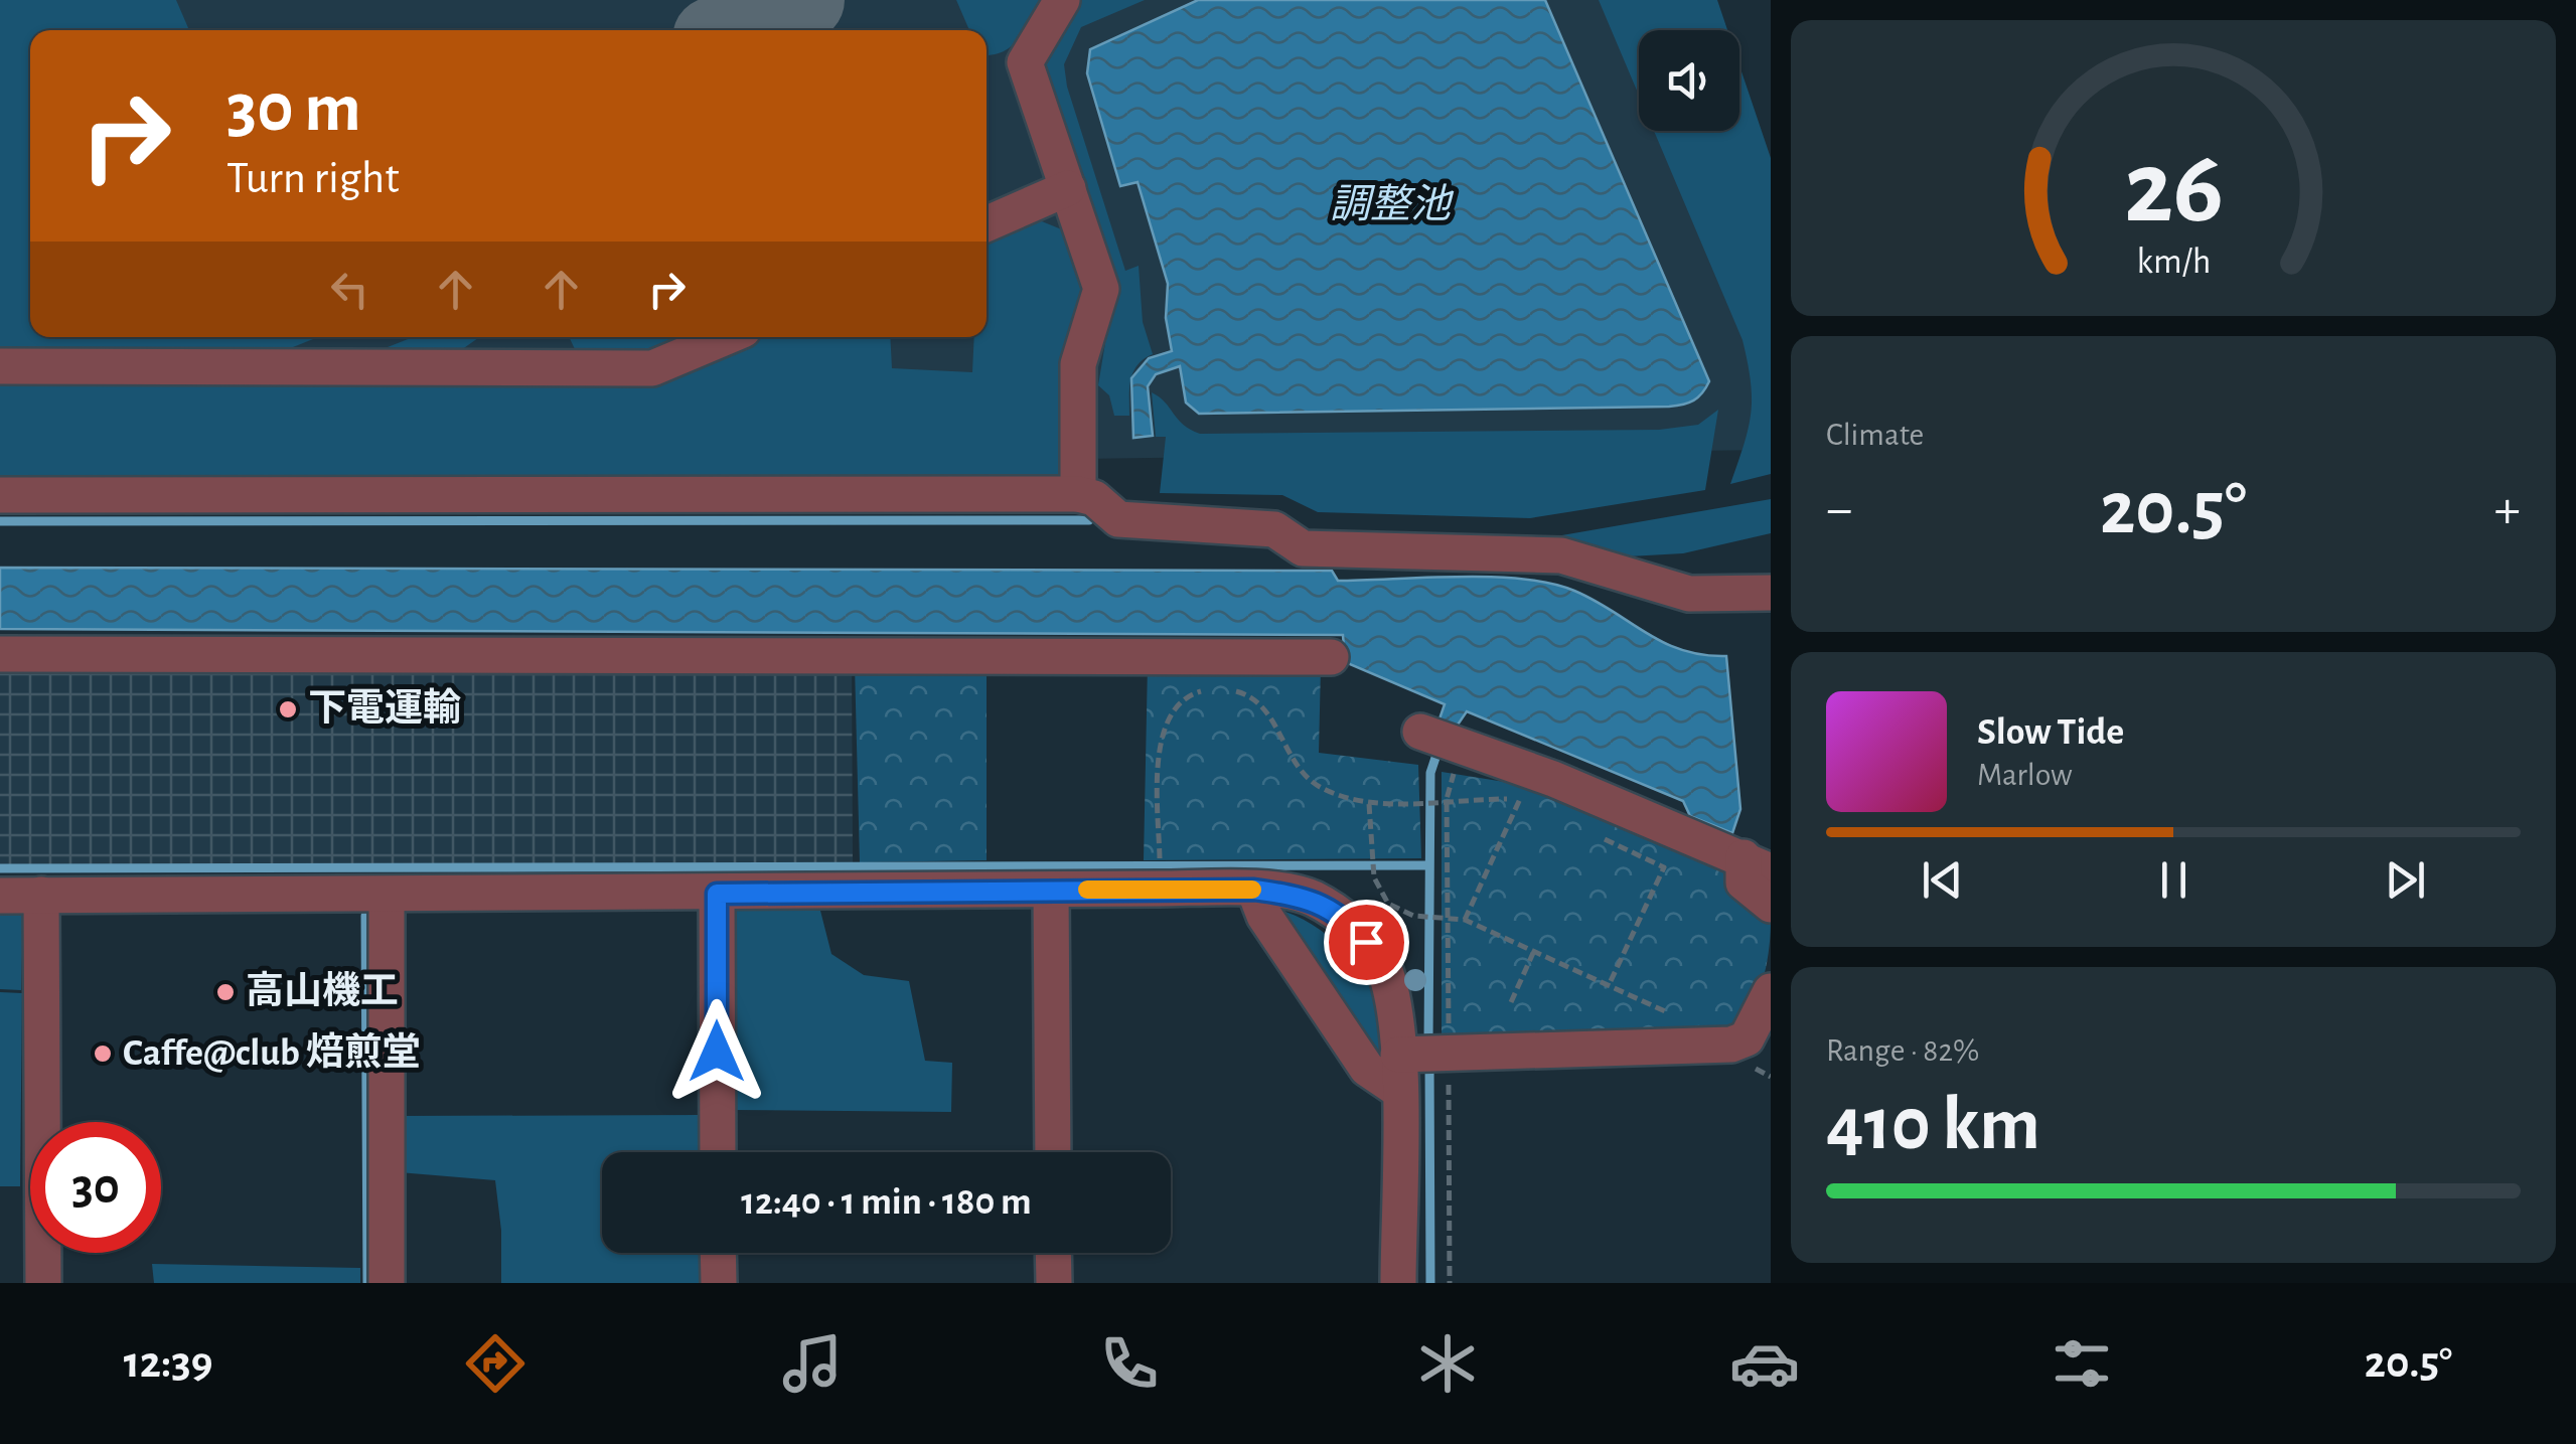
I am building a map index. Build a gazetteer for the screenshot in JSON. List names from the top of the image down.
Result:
{
  "water": ["調整池"],
  "places": ["下電運輸", "高山機工", "Caffe@club 焙煎堂"],
  "page": {
    "turn": ["30 m", "Turn right"],
    "tile": [
      "Climate",
      ["Range · 82%", "410 km"]
    ],
    "heat": ["−", "20.5°", "+"],
    "song": ["Slow Tide", "Marlow"],
    "limit": "30",
    "trip": "12:40 · 1 min · 180 m",
    "tabs": ["12:39", "20.5°"],
    "gauge": ["26", "km/h"]
  }
}
